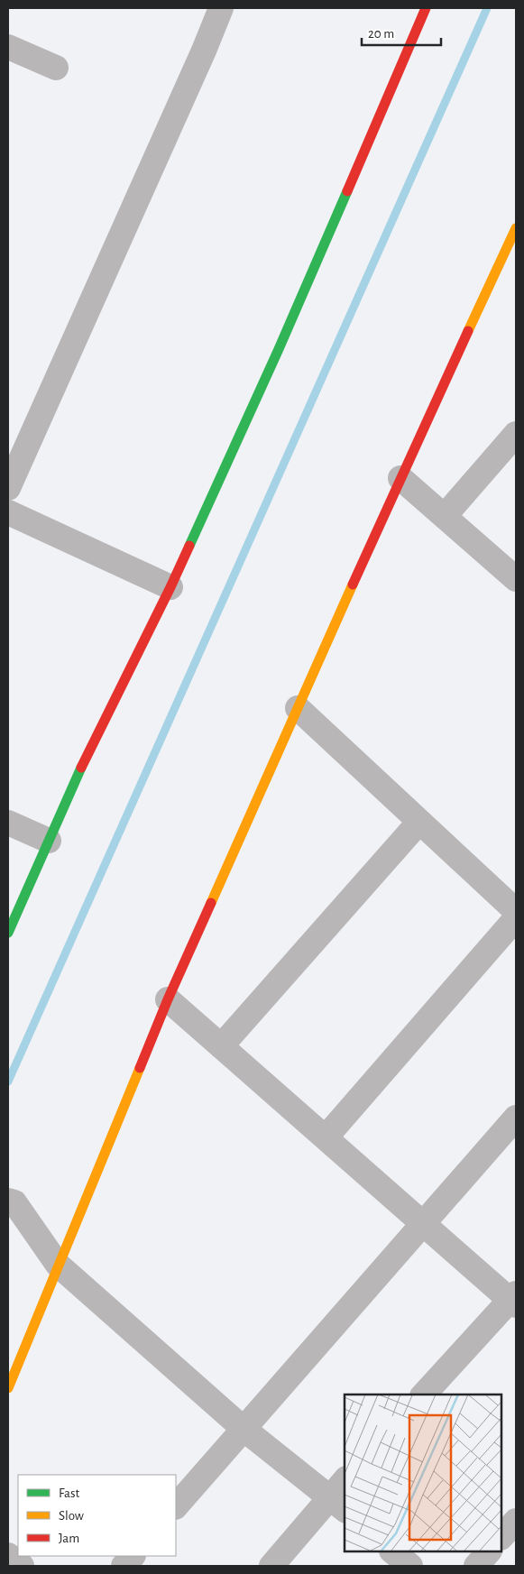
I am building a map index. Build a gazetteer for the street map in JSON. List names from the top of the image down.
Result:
{
  "legend": ["Fast", "Slow", "Jam"],
  "scale_bar": "20 m"
}
